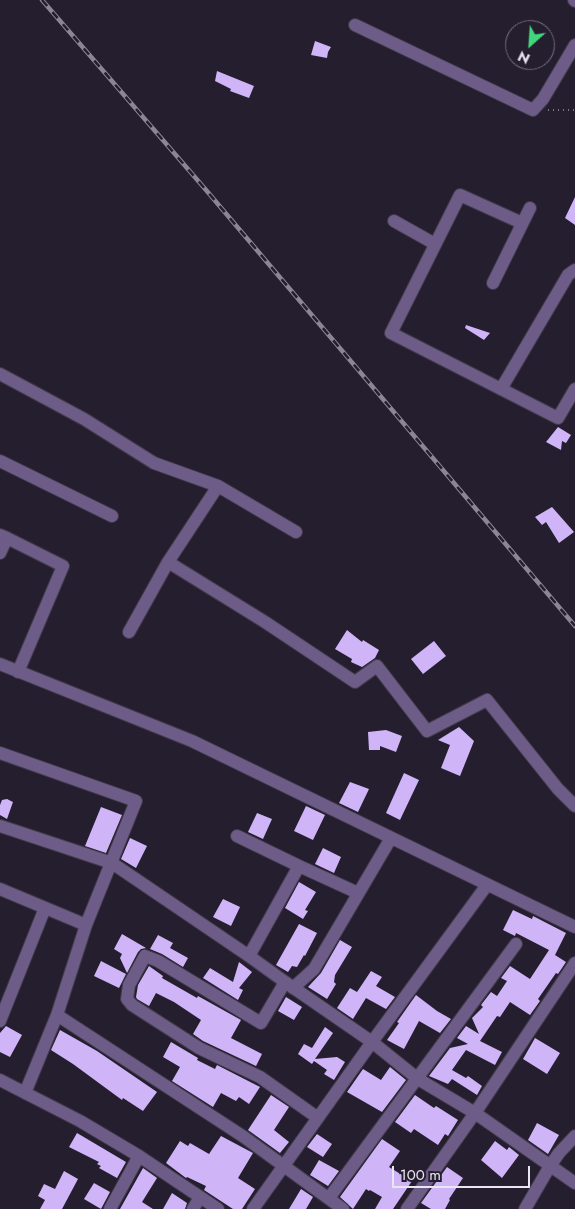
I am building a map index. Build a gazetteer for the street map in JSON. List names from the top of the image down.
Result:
{
  "scale_bar": "100 m",
  "north": "bottom left"
}
